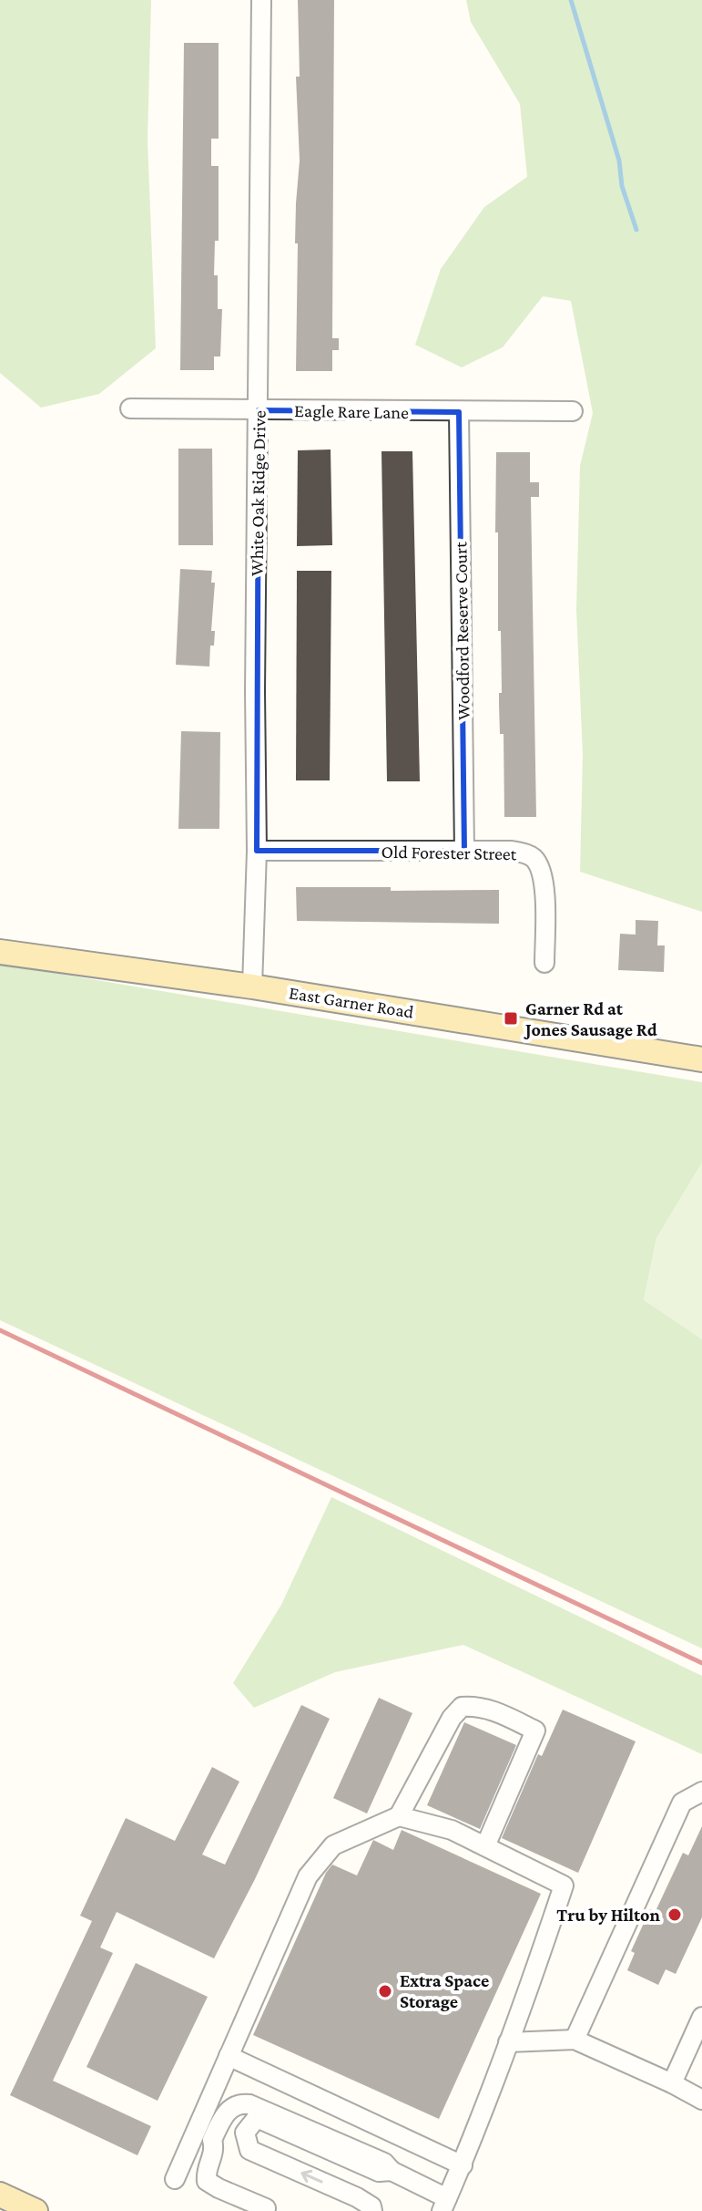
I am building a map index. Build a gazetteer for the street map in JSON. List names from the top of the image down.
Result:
{
  "streets": {
    "main road": ["East Garner Road"],
    "street": [
      "Eagle Rare Lane",
      "White Oak Ridge Drive",
      "Woodford Reserve Court",
      "Old Forester Street"
    ]
  },
  "crossings": [
    ["Eagle Rare Lane", "White Oak Ridge Drive"],
    ["Eagle Rare Lane", "Woodford Reserve Court"],
    ["White Oak Ridge Drive", "Old Forester Street"],
    ["White Oak Ridge Drive", "East Garner Road"],
    ["Woodford Reserve Court", "Old Forester Street"]
  ],
  "places": {
    "transit": ["Garner Rd at Jones Sausage Rd"],
    "other": ["Tru by Hilton", "Extra Space Storage"]
  }
}
